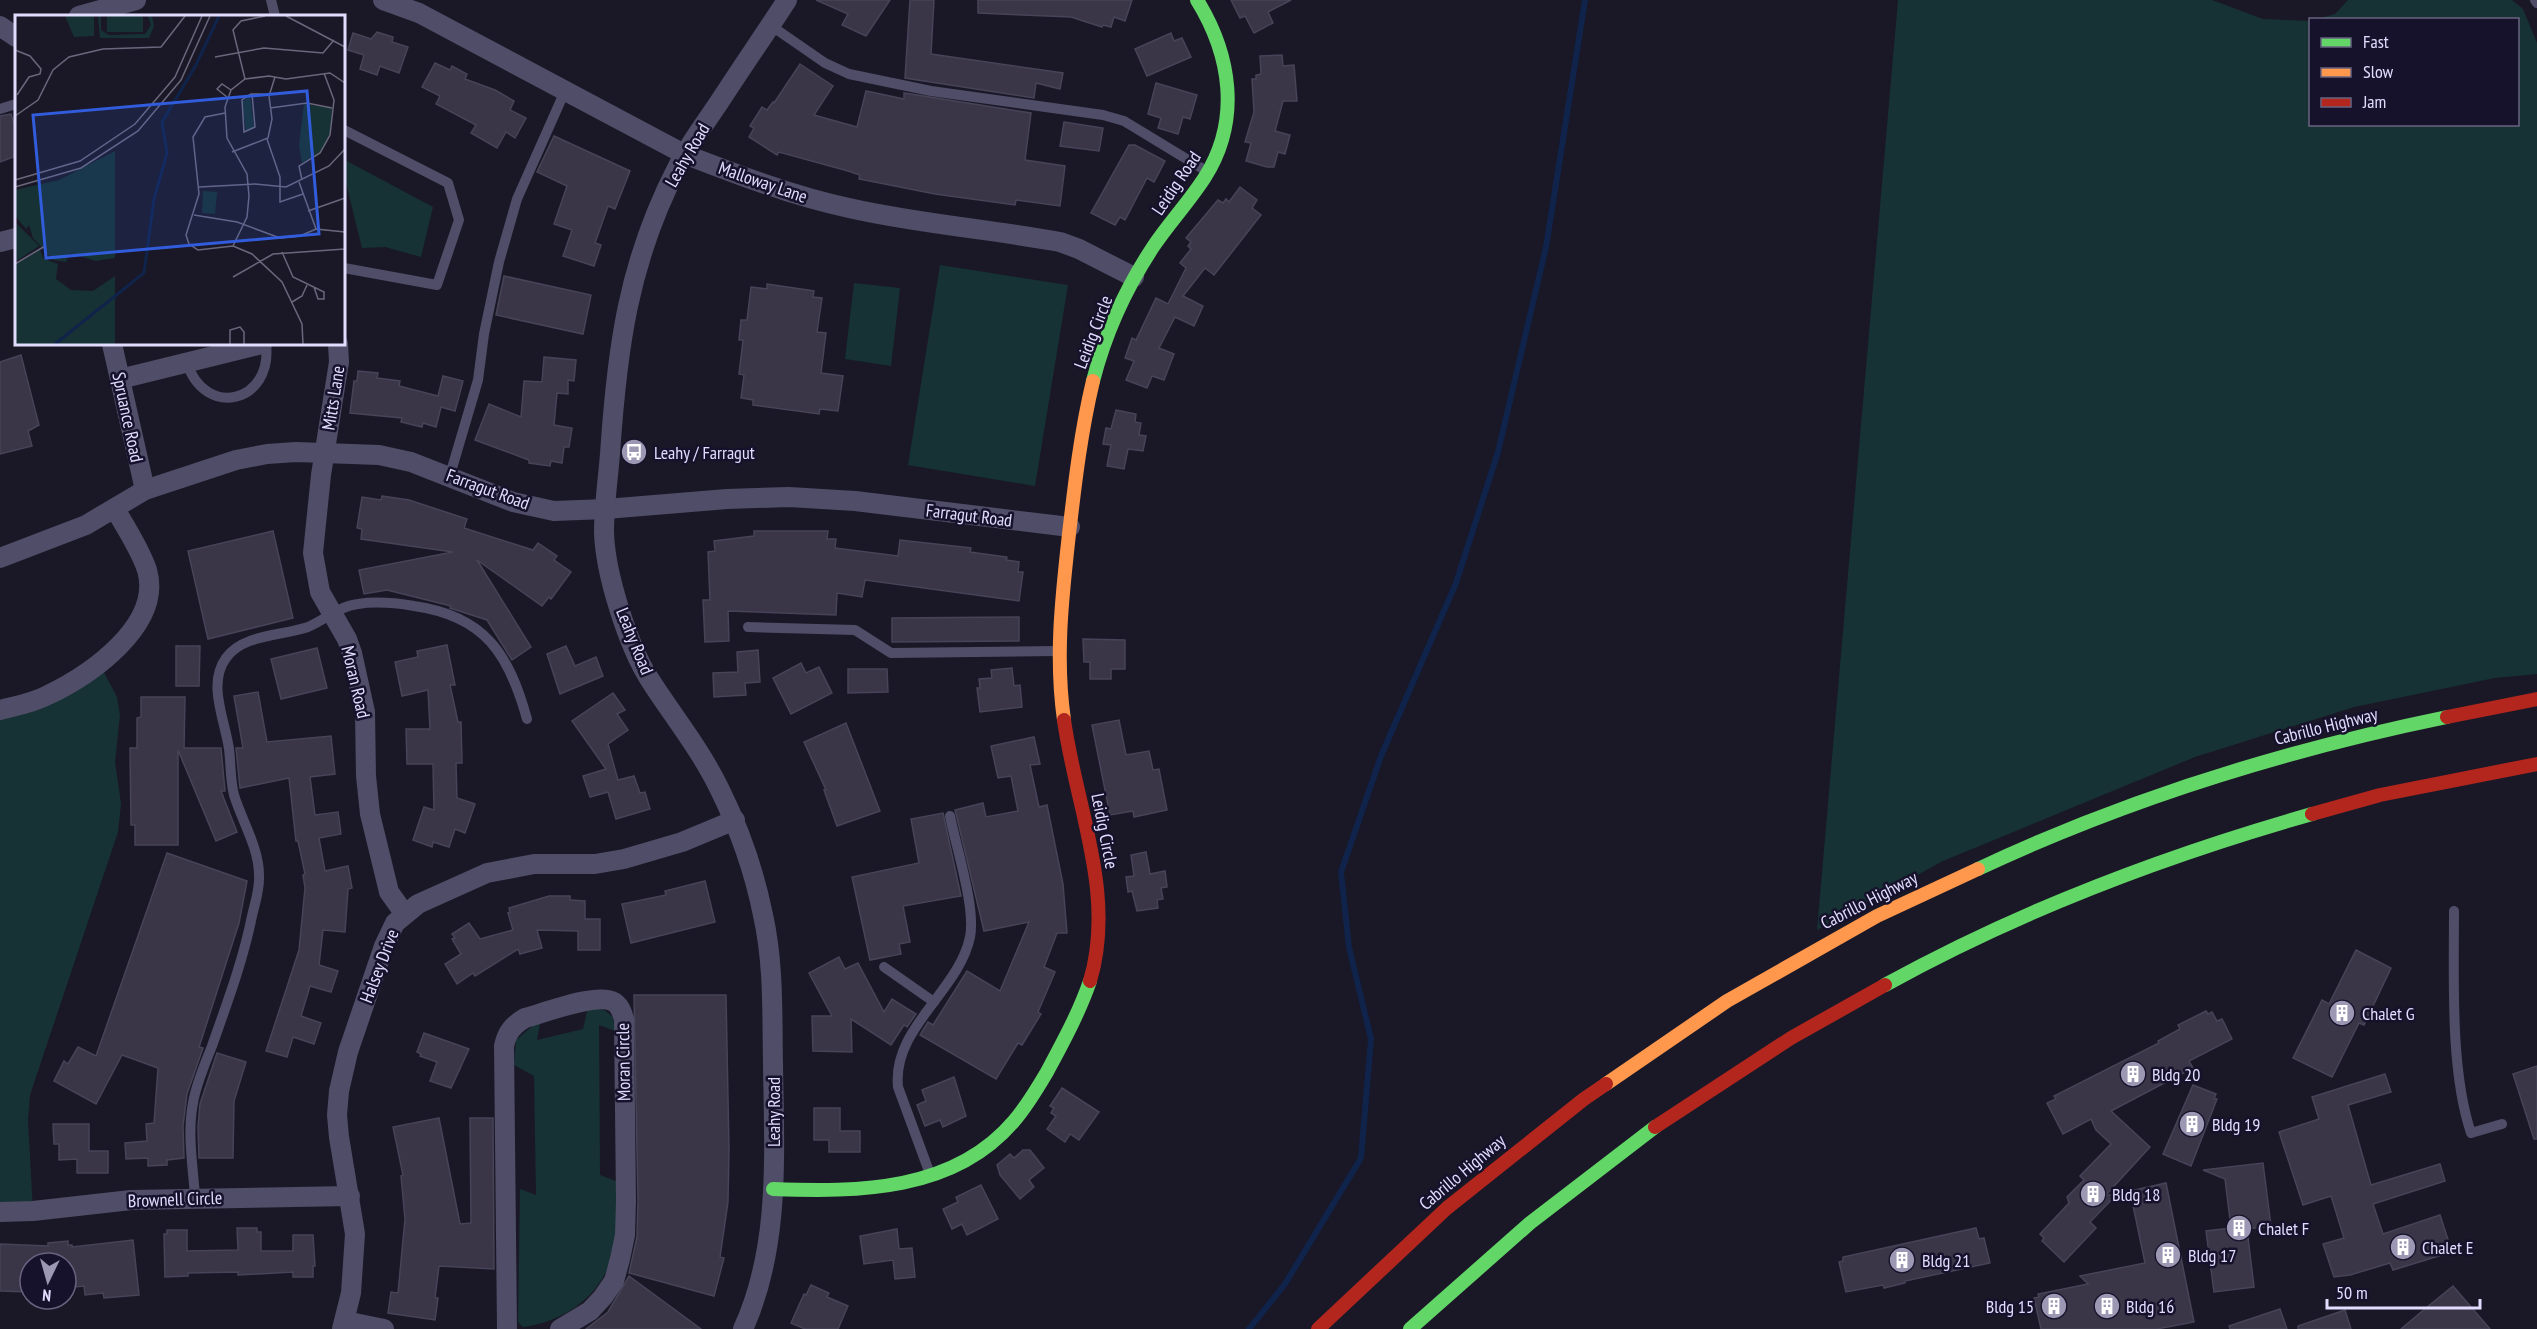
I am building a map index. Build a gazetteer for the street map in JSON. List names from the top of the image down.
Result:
{
  "streets": {
    "main road": ["Leidig Road", "Leidig Circle", "Cabrillo Highway"],
    "street": [
      "Leahy Road",
      "Malloway Lane",
      "Mitts Lane",
      "Spruance Road",
      "Farragut Road",
      "Moran Road",
      "Halsey Drive",
      "Moran Circle",
      "Brownell Circle"
    ]
  },
  "crossings": [
    ["Leahy Road", "Malloway Lane"],
    ["Leahy Road", "Leidig Circle"],
    ["Leahy Road", "Farragut Road"],
    ["Leahy Road", "Halsey Drive"],
    ["Malloway Lane", "Leidig Road"],
    ["Malloway Lane", "Leidig Circle"],
    ["Leidig Road", "Leidig Circle"],
    ["Leidig Circle", "Farragut Road"],
    ["Mitts Lane", "Farragut Road"],
    ["Mitts Lane", "Moran Road"],
    ["Spruance Road", "Farragut Road"],
    ["Farragut Road", "Moran Road"],
    ["Moran Road", "Halsey Drive"],
    ["Halsey Drive", "Brownell Circle"]
  ],
  "places": {
    "bus stop": ["Leahy / Farragut"],
    "building": [
      "Chalet G",
      "Bldg 20",
      "Bldg 19",
      "Bldg 18",
      "Chalet F",
      "Chalet E",
      "Bldg 17",
      "Bldg 21",
      "Bldg 15",
      "Bldg 16"
    ]
  },
  "legend": ["Fast", "Slow", "Jam"],
  "scale_bar": "50 m",
  "north": "bottom"
}
